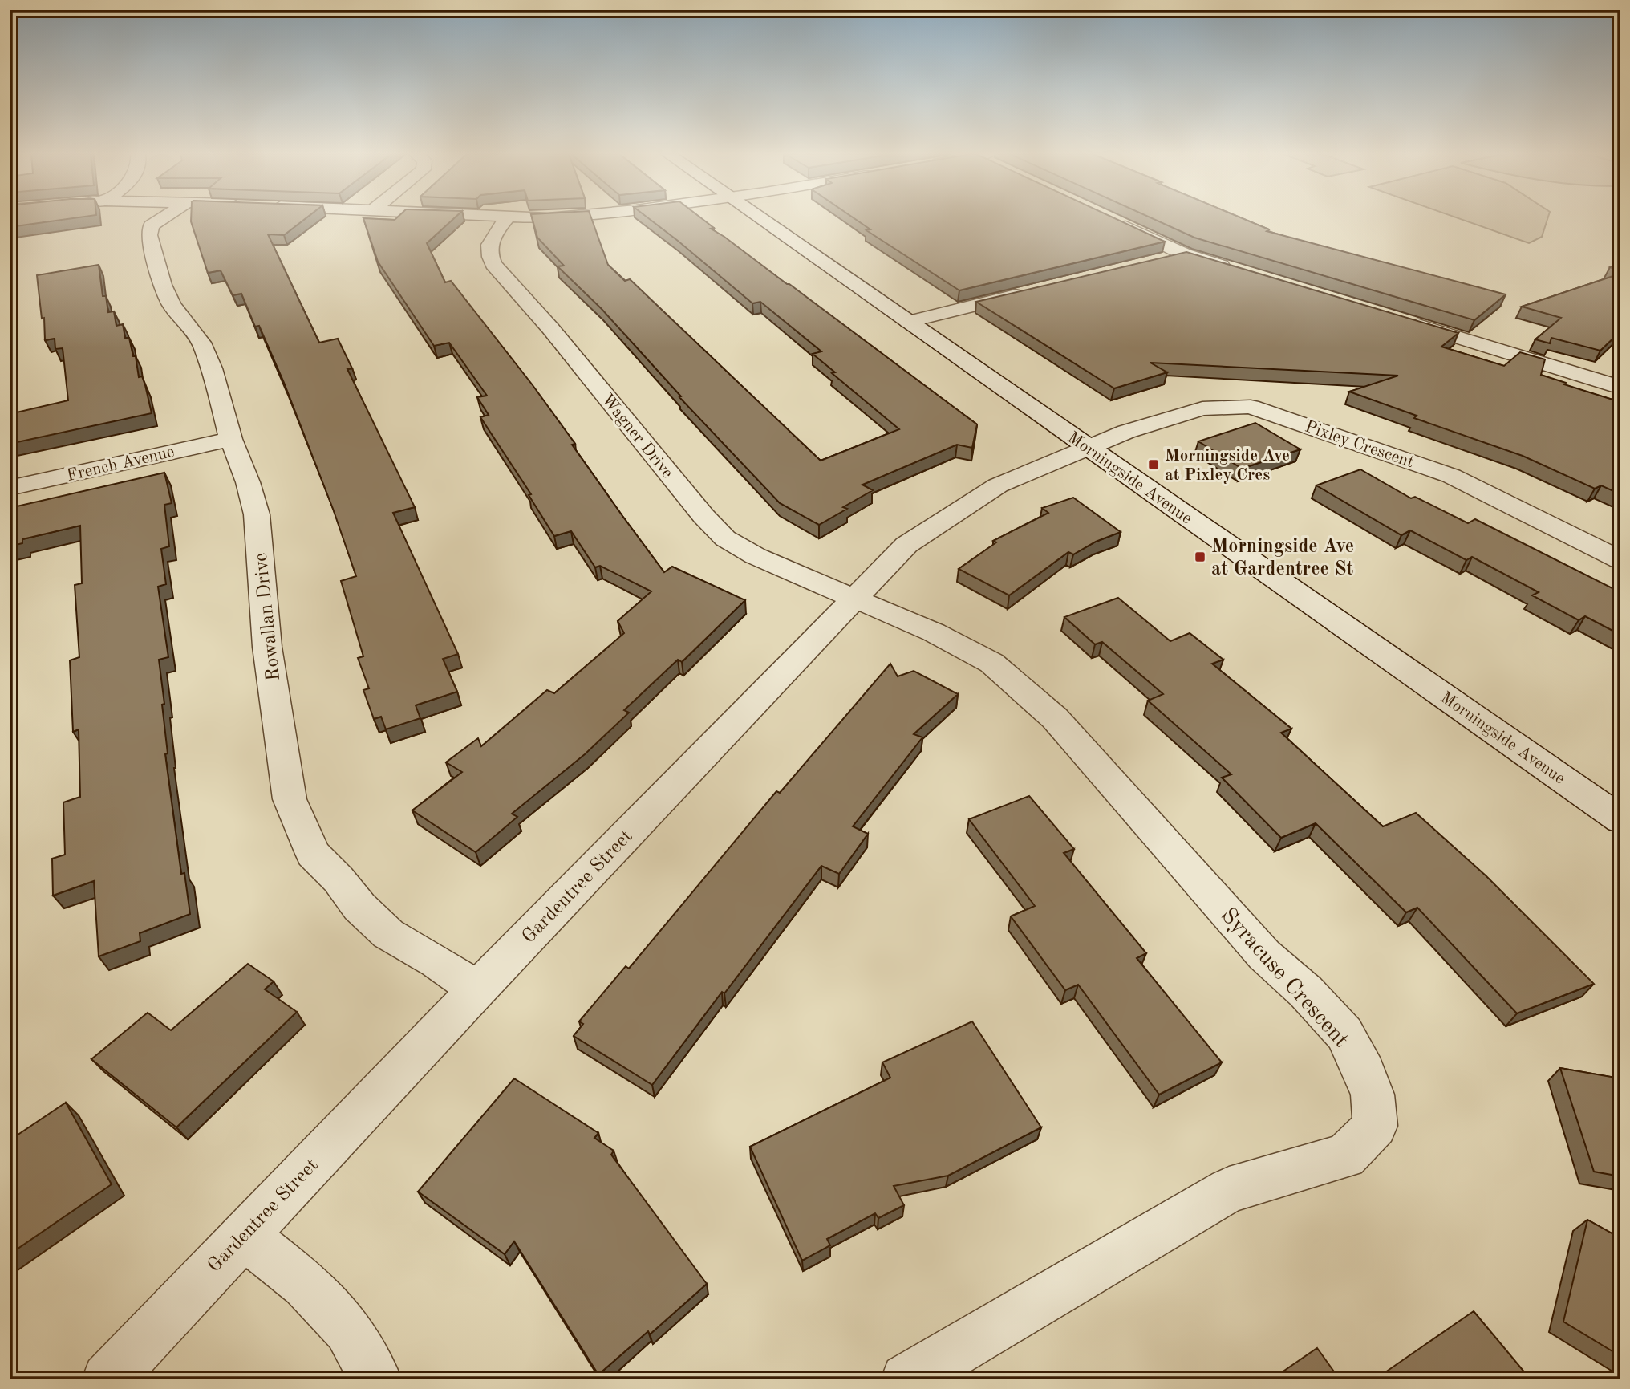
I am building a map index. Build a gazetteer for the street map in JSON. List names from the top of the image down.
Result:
{
  "streets": {
    "street": [
      "Wagner Drive",
      "Pixley Crescent",
      "French Avenue",
      "Morningside Avenue",
      "Rowallan Drive",
      "Gardentree Street",
      "Syracuse Crescent"
    ]
  },
  "crossings": [
    ["Wagner Drive", "Gardentree Street"],
    ["Wagner Drive", "Syracuse Crescent"],
    ["Pixley Crescent", "Morningside Avenue"],
    ["Pixley Crescent", "Gardentree Street"],
    ["French Avenue", "Rowallan Drive"],
    ["Morningside Avenue", "Gardentree Street"],
    ["Rowallan Drive", "Gardentree Street"],
    ["Gardentree Street", "Syracuse Crescent"]
  ],
  "places": {
    "transit": ["Morningside Ave at Pixley Cres", "Morningside Ave at Gardentree St"]
  }
}
